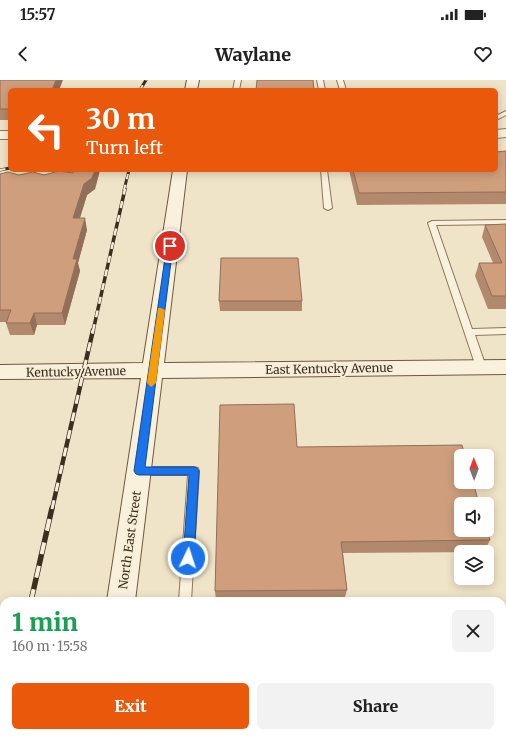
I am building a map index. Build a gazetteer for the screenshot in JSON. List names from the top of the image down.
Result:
{
  "streets": {
    "main road": ["East Kentucky Avenue", "Kentucky Avenue", "North East Street"]
  },
  "crossings": [
    ["East Kentucky Avenue", "Kentucky Avenue"],
    ["East Kentucky Avenue", "North East Street"],
    ["Kentucky Avenue", "North East Street"]
  ],
  "north": "top",
  "page": {
    "status": "15:57",
    "header": "Waylane",
    "turn": ["30 m", "Turn left"],
    "heading": ["1 min", "160 m · 15:58"],
    "buttons": ["Exit", "Share"]
  }
}
